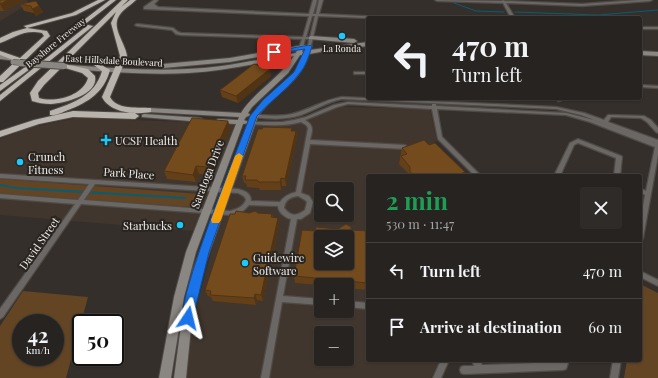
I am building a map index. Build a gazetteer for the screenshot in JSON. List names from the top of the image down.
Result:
{
  "streets": {
    "highway": ["Bayshore Freeway"],
    "main road": ["East Hillsdale Boulevard", "Saratoga Drive"],
    "street": ["Park Place", "David Street"]
  },
  "crossings": [
    ["East Hillsdale Boulevard", "Saratoga Drive"],
    ["Park Place", "Saratoga Drive"],
    ["Park Place", "David Street"]
  ],
  "places": {
    "other": [
      "La Ronda",
      "Crunch Fitness",
      "Starbucks",
      "Guidewire Software"
    ],
    "health": ["UCSF Health"]
  },
  "page": {
    "turn": ["470 m", "Turn left"],
    "heading": ["2 min", "530 m · 11:47"],
    "map_buttons": ["+", "−"],
    "list": [
      {
        "name": "Turn left",
        "value": "470 m"
      },
      {
        "name": "Arrive at destination",
        "value": "60 m"
      }
    ],
    "speed": "42 km/h",
    "limit": "50"
  }
}
